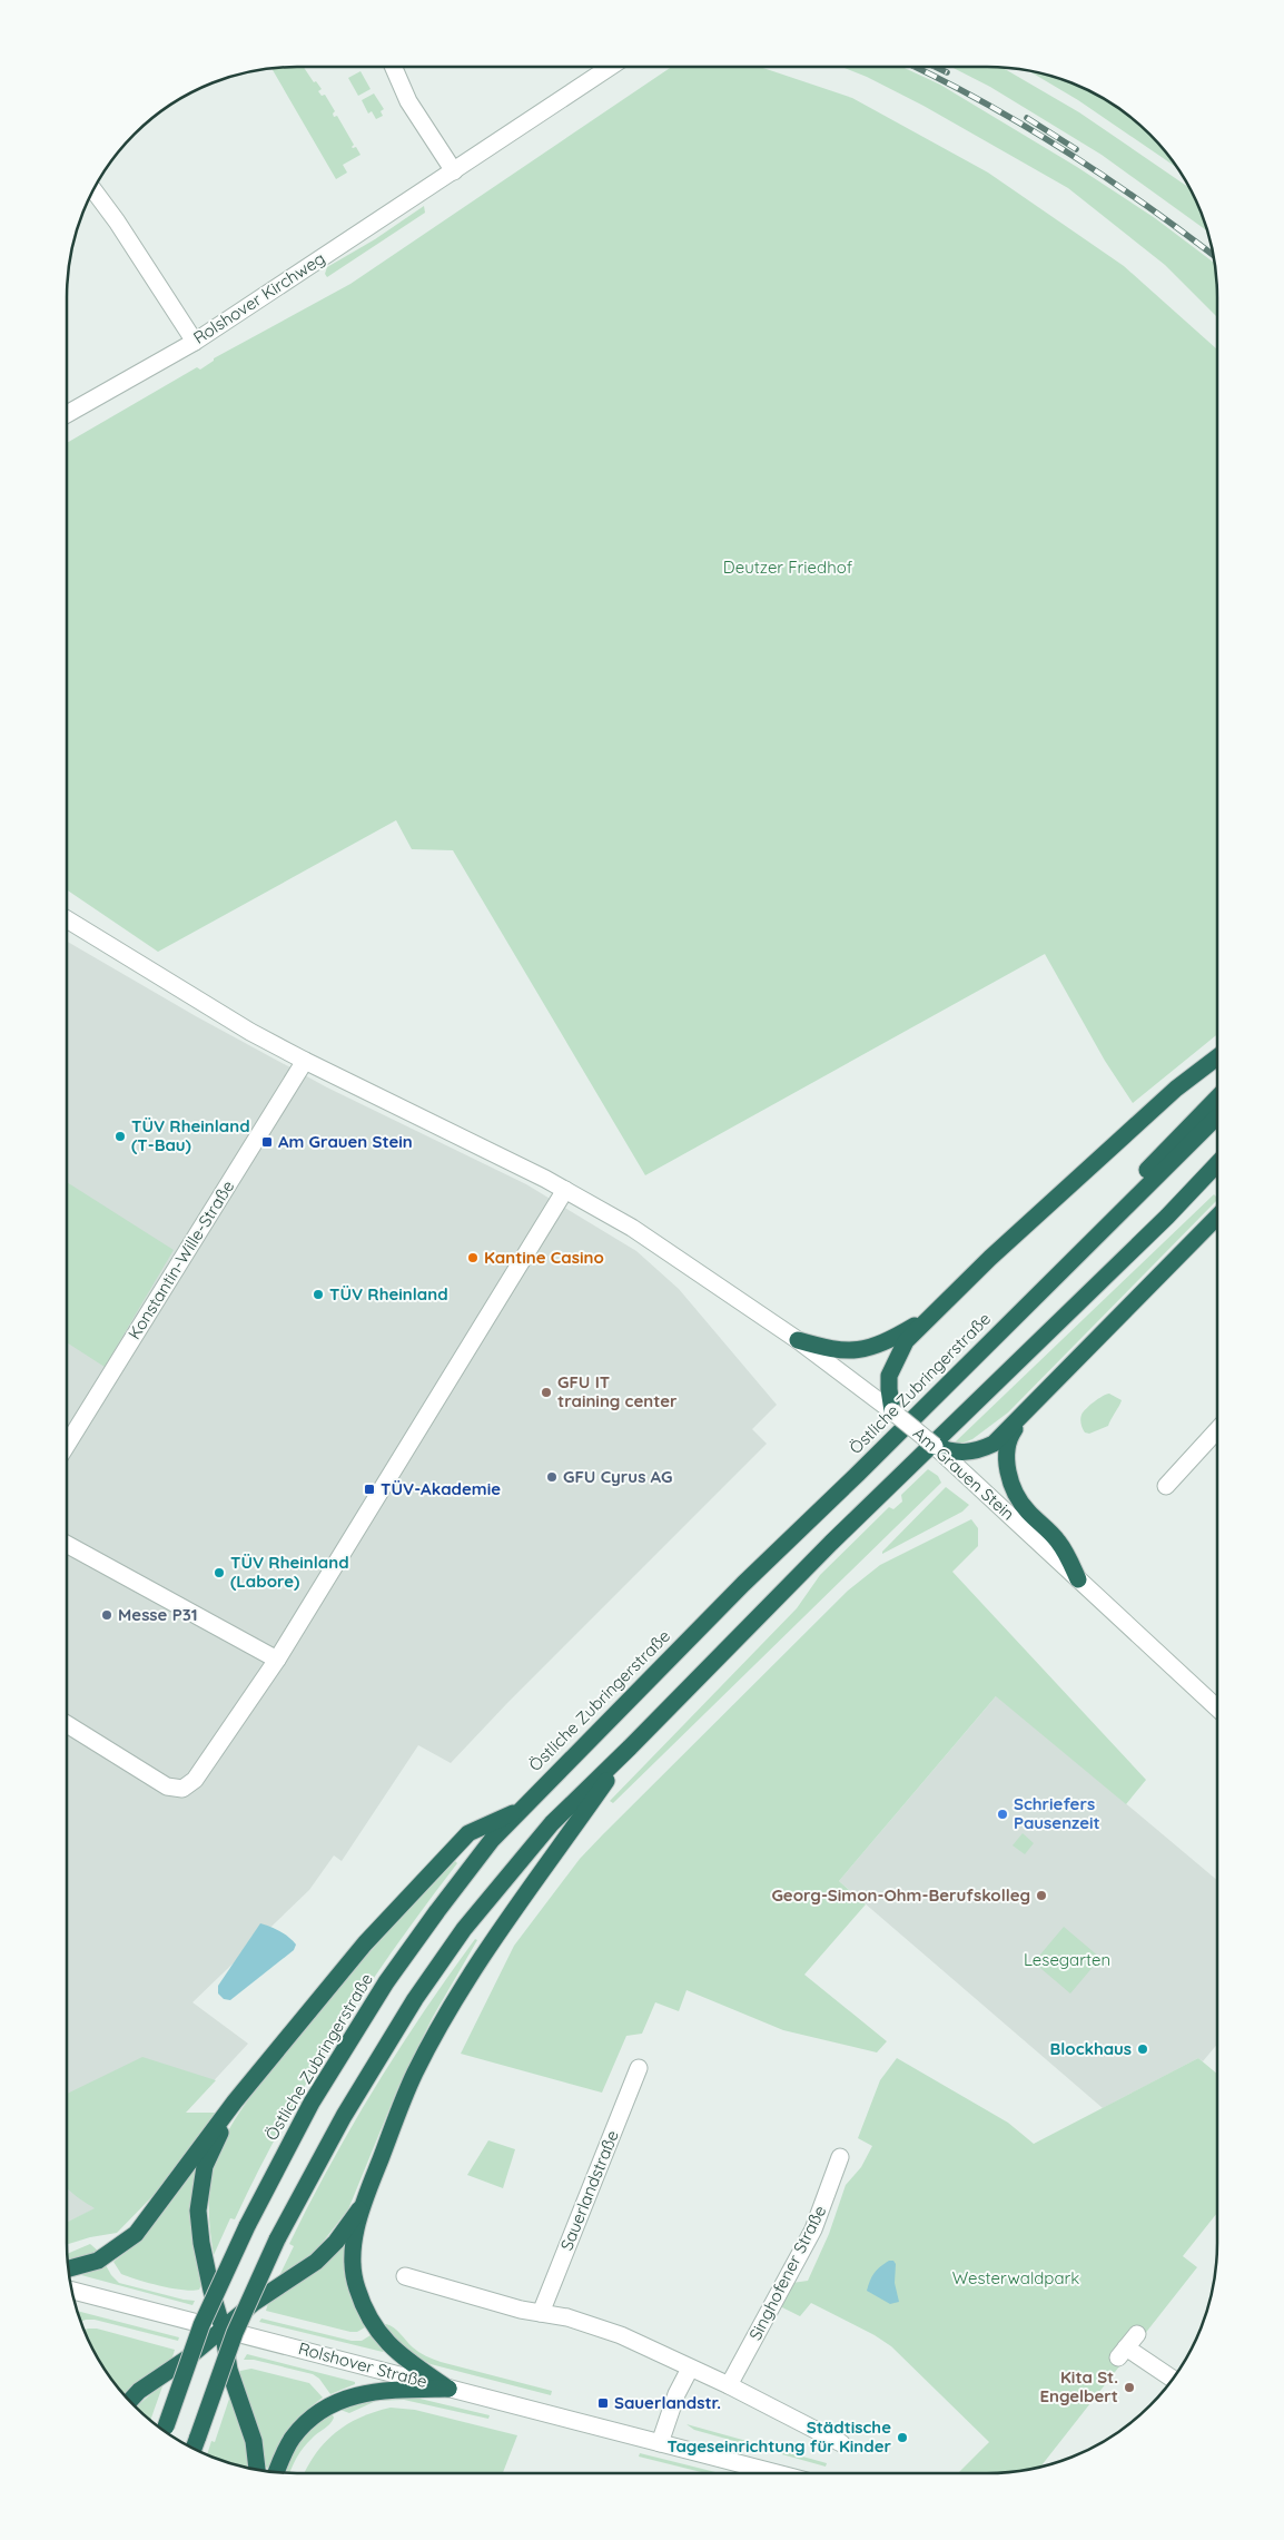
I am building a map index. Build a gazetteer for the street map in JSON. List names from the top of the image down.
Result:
{
  "streets": {
    "highway": ["Östliche Zubringerstraße"],
    "street": [
      "Rolshover Kirchweg",
      "Konstantin-Wille-Straße",
      "Am Grauen Stein",
      "Sauerlandstraße",
      "Singhofener Straße",
      "Rolshover Straße"
    ]
  },
  "crossings": [
    ["Konstantin-Wille-Straße", "Am Grauen Stein"]
  ],
  "parks": ["Deutzer Friedhof", "Lesegarten", "Westerwaldpark"],
  "places": {
    "other": [
      "TÜV Rheinland (T-Bau)",
      "Kantine Casino",
      "TÜV Rheinland",
      "GFU IT training center",
      "GFU Cyrus AG",
      "TÜV Rheinland (Labore)",
      "Messe P31",
      "Schriefers Pausenzeit",
      "Georg-Simon-Ohm-Berufskolleg",
      "Blockhaus",
      "Kita St. Engelbert",
      "Städtische Tageseinrichtung für Kinder"
    ],
    "transit": ["Am Grauen Stein", "TÜV-Akademie", "Sauerlandstr."]
  }
}
